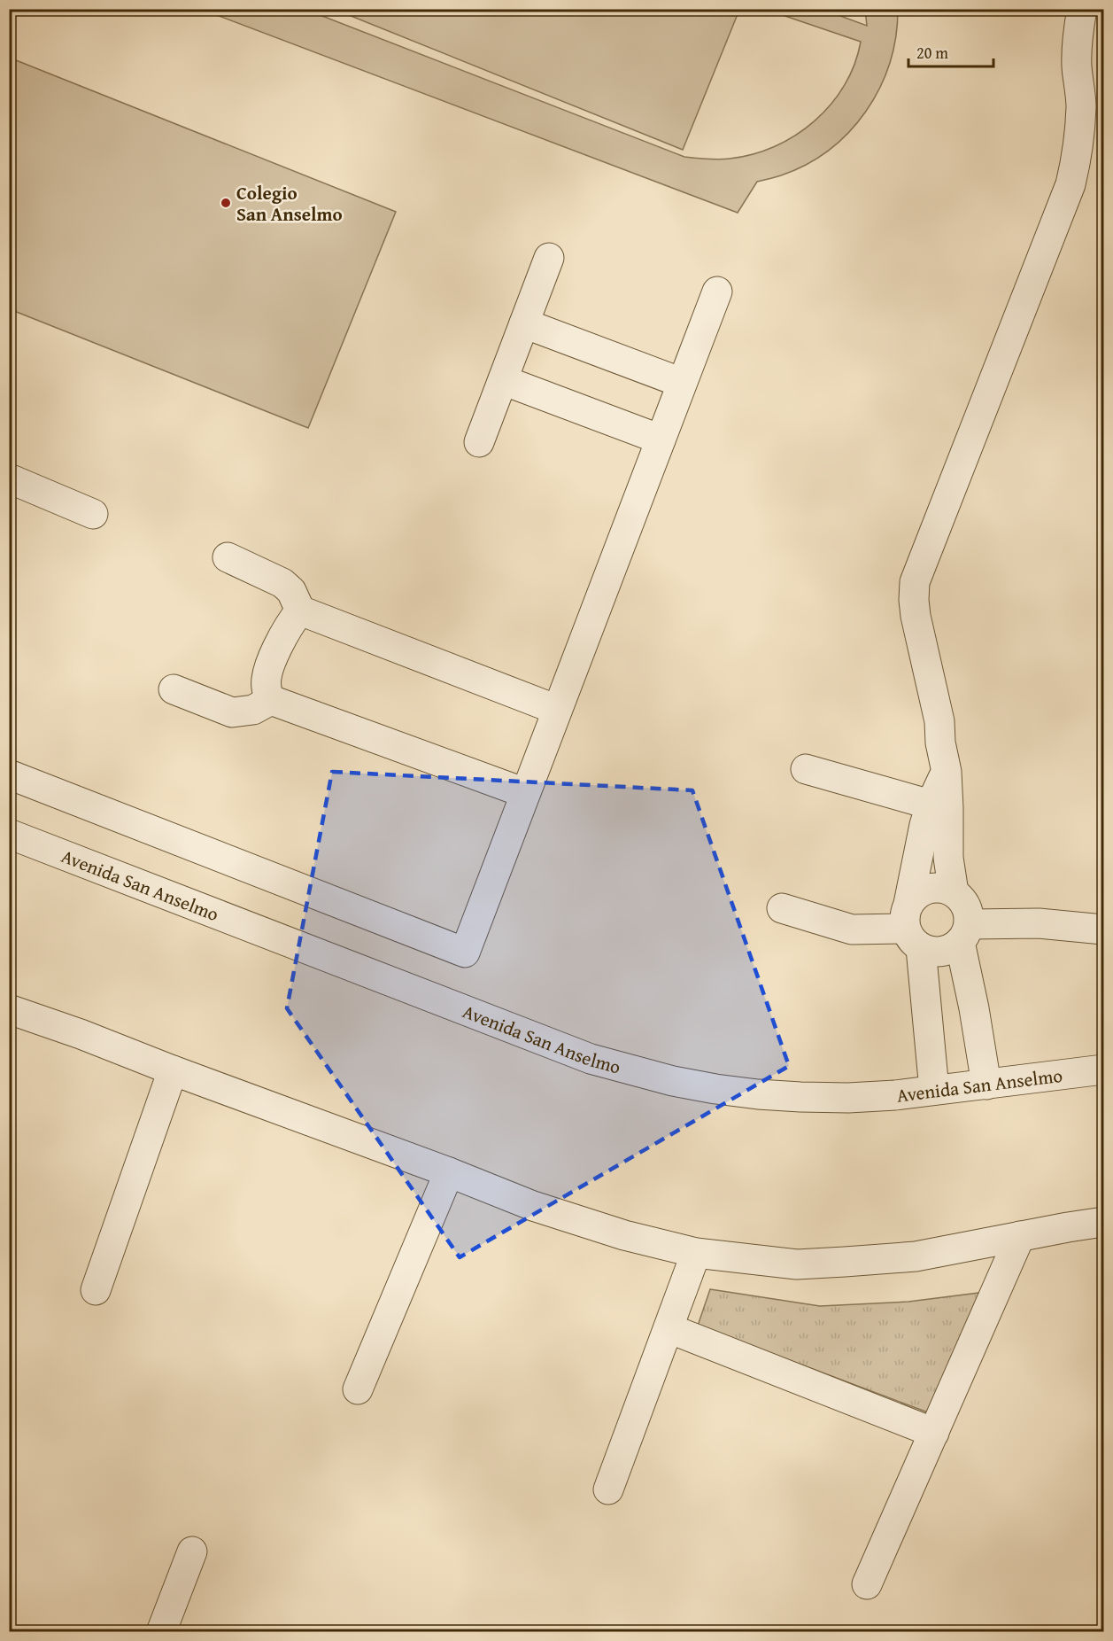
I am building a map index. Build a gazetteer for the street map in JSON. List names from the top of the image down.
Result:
{
  "streets": {
    "street": ["Avenida San Anselmo"]
  },
  "places": ["Colegio San Anselmo"],
  "scale_bar": "20 m"
}
